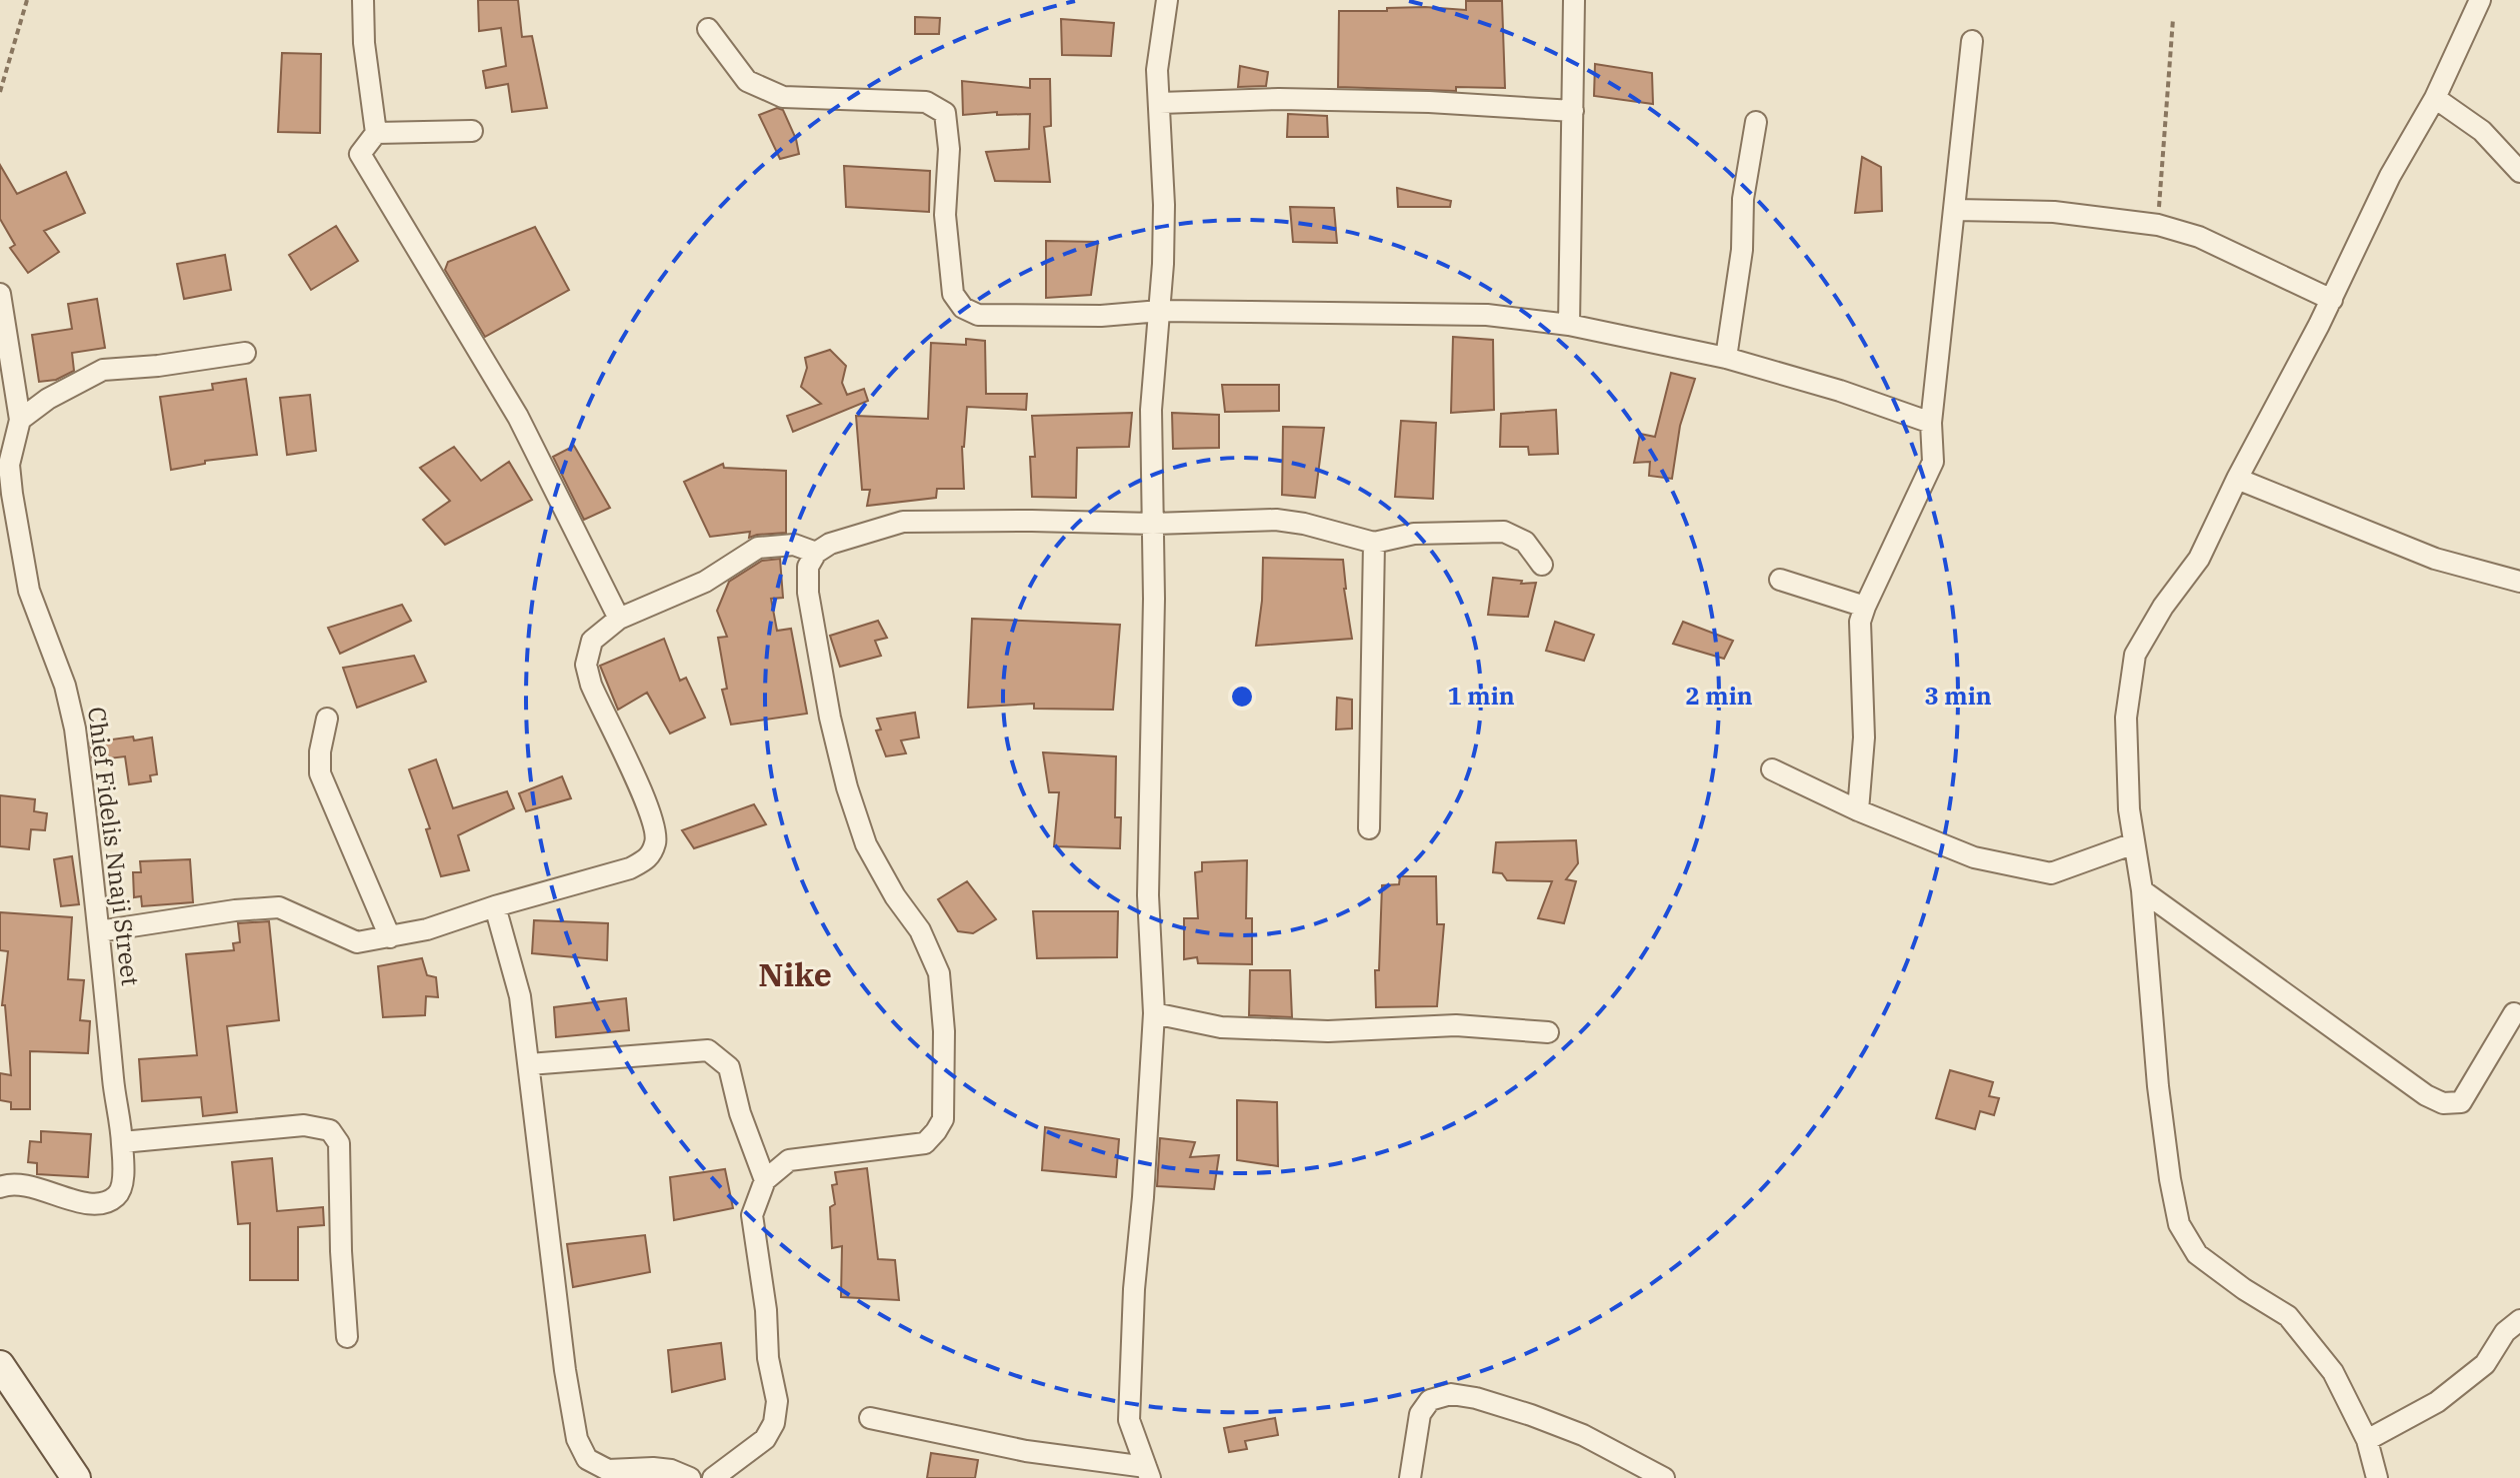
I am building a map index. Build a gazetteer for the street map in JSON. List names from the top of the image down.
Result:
{
  "streets": {
    "street": ["Chief Fidelis Nnaji Street"]
  },
  "districts": ["Nike"],
  "rings": ["1 min", "2 min", "3 min"]
}
